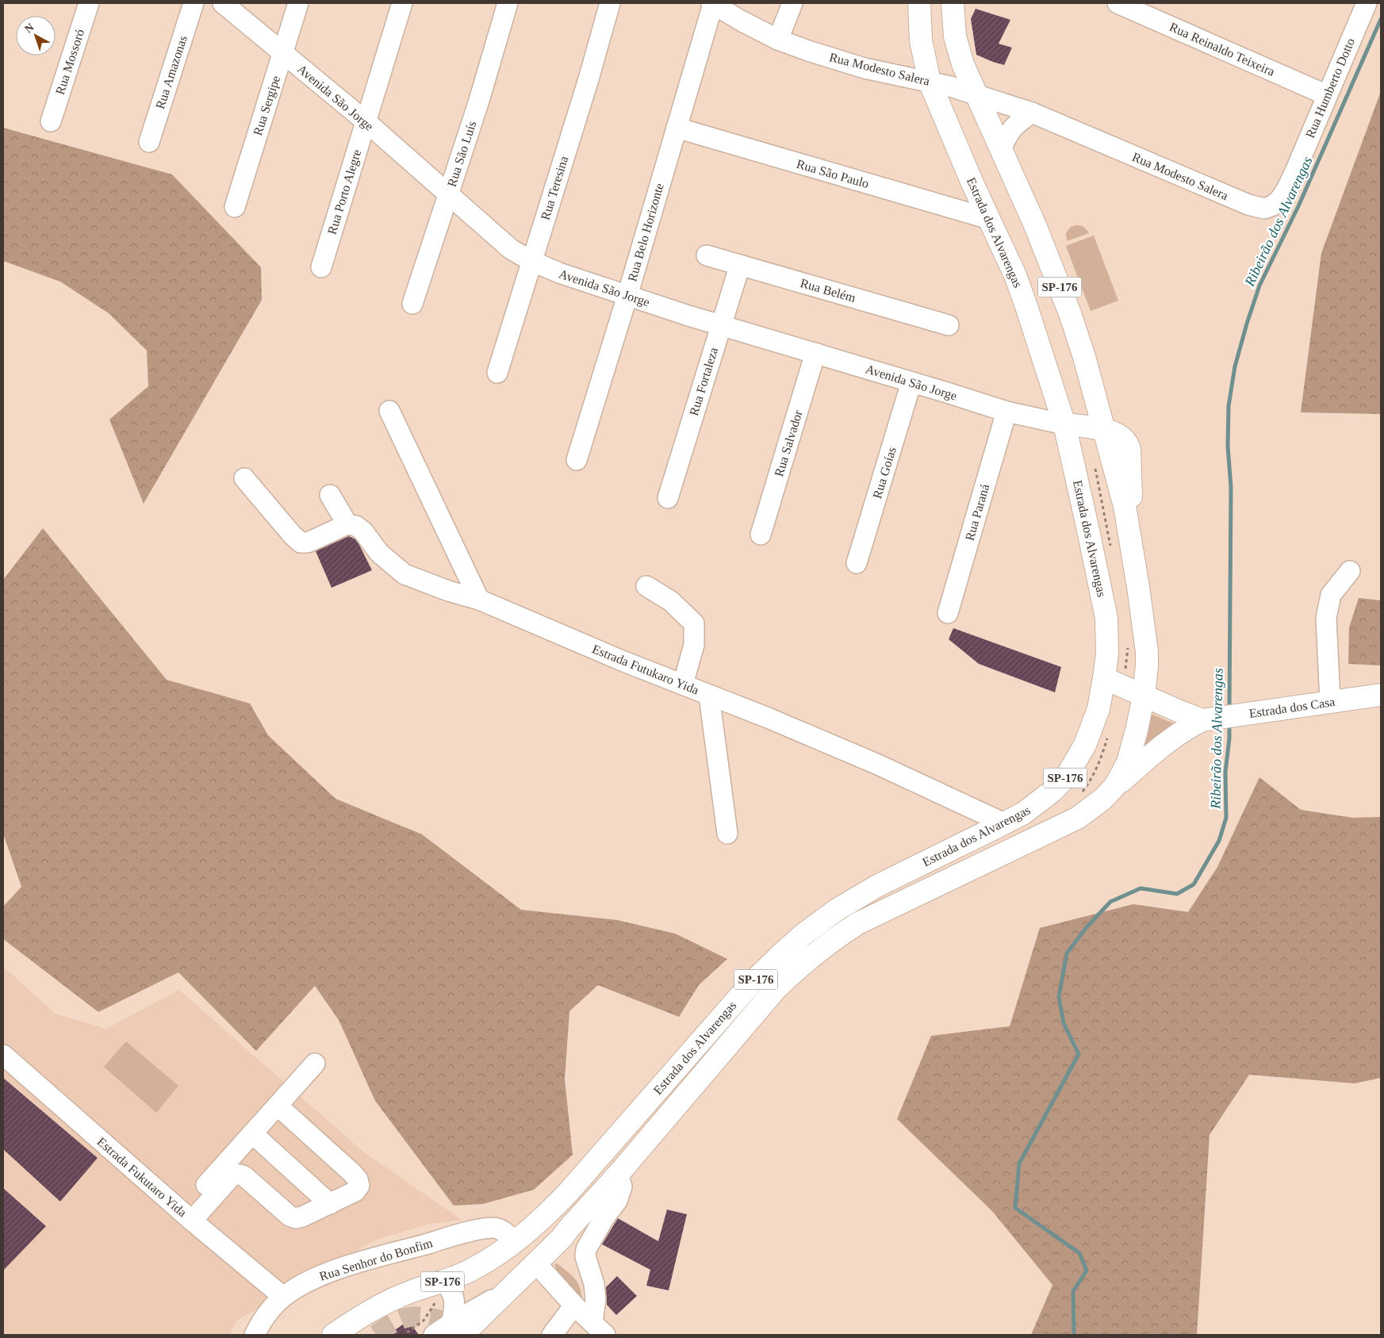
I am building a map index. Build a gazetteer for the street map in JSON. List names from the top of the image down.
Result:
{
  "streets": {
    "main road": ["Estrada dos Alvarengas", "SP-176", "Estrada dos Casa"],
    "street": [
      "Rua Reinaldo Teixeira",
      "Rua Mossoró",
      "Rua Modesto Salera",
      "Rua Amazonas",
      "Rua Humberto Dotto",
      "Avenida São Jorge",
      "Rua Sergipe",
      "Rua São Luís",
      "Rua São Paulo",
      "Rua Teresina",
      "Rua Porto Alegre",
      "Rua Belo Horizonte",
      "Rua Belém",
      "Rua Fortaleza",
      "Rua Salvador",
      "Rua Goías",
      "Rua Paraná",
      "Estrada Futukaro Yida",
      "Estrada Fukutaro Yida",
      "Rua Senhor do Bonfim"
    ]
  },
  "crossings": [
    ["Rua Reinaldo Teixeira", "Rua Humberto Dotto"],
    ["Rua Modesto Salera", "Rua Humberto Dotto"],
    ["Rua Modesto Salera", "Rua Belo Horizonte"],
    ["Rua Modesto Salera", "Estrada dos Alvarengas"],
    ["Avenida São Jorge", "Rua Sergipe"],
    ["Avenida São Jorge", "Rua São Luís"],
    ["Avenida São Jorge", "Rua Teresina"],
    ["Avenida São Jorge", "Rua Porto Alegre"],
    ["Avenida São Jorge", "Rua Belo Horizonte"],
    ["Avenida São Jorge", "Estrada dos Alvarengas"],
    ["Avenida São Jorge", "Rua Fortaleza"],
    ["Avenida São Jorge", "Rua Salvador"],
    ["Avenida São Jorge", "Rua Goías"],
    ["Avenida São Jorge", "Rua Paraná"],
    ["Rua São Paulo", "Rua Belo Horizonte"],
    ["Rua São Paulo", "Estrada dos Alvarengas"],
    ["Estrada dos Alvarengas", "Estrada Futukaro Yida"],
    ["Estrada dos Alvarengas", "Rua Senhor do Bonfim"],
    ["Rua Belém", "Rua Fortaleza"],
    ["Estrada Fukutaro Yida", "Rua Senhor do Bonfim"]
  ],
  "water": ["Ribeirão dos Alvarengas"],
  "north": "top left"
}
